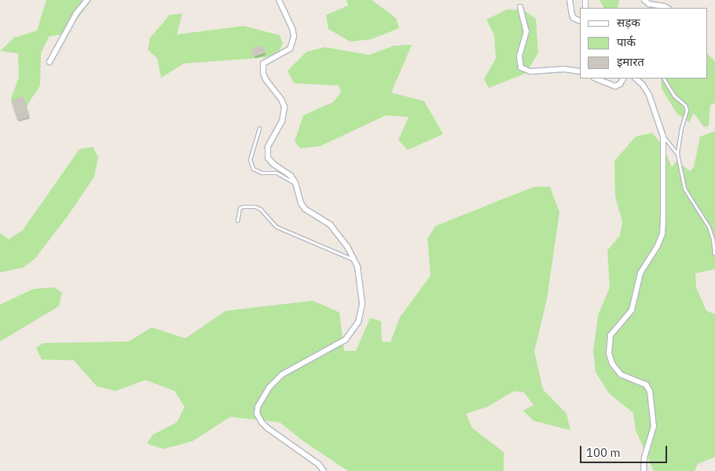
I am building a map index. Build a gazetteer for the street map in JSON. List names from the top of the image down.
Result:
{
  "legend": ["सड़क", "पार्क", "इमारत"],
  "scale_bar": "100 m"
}
